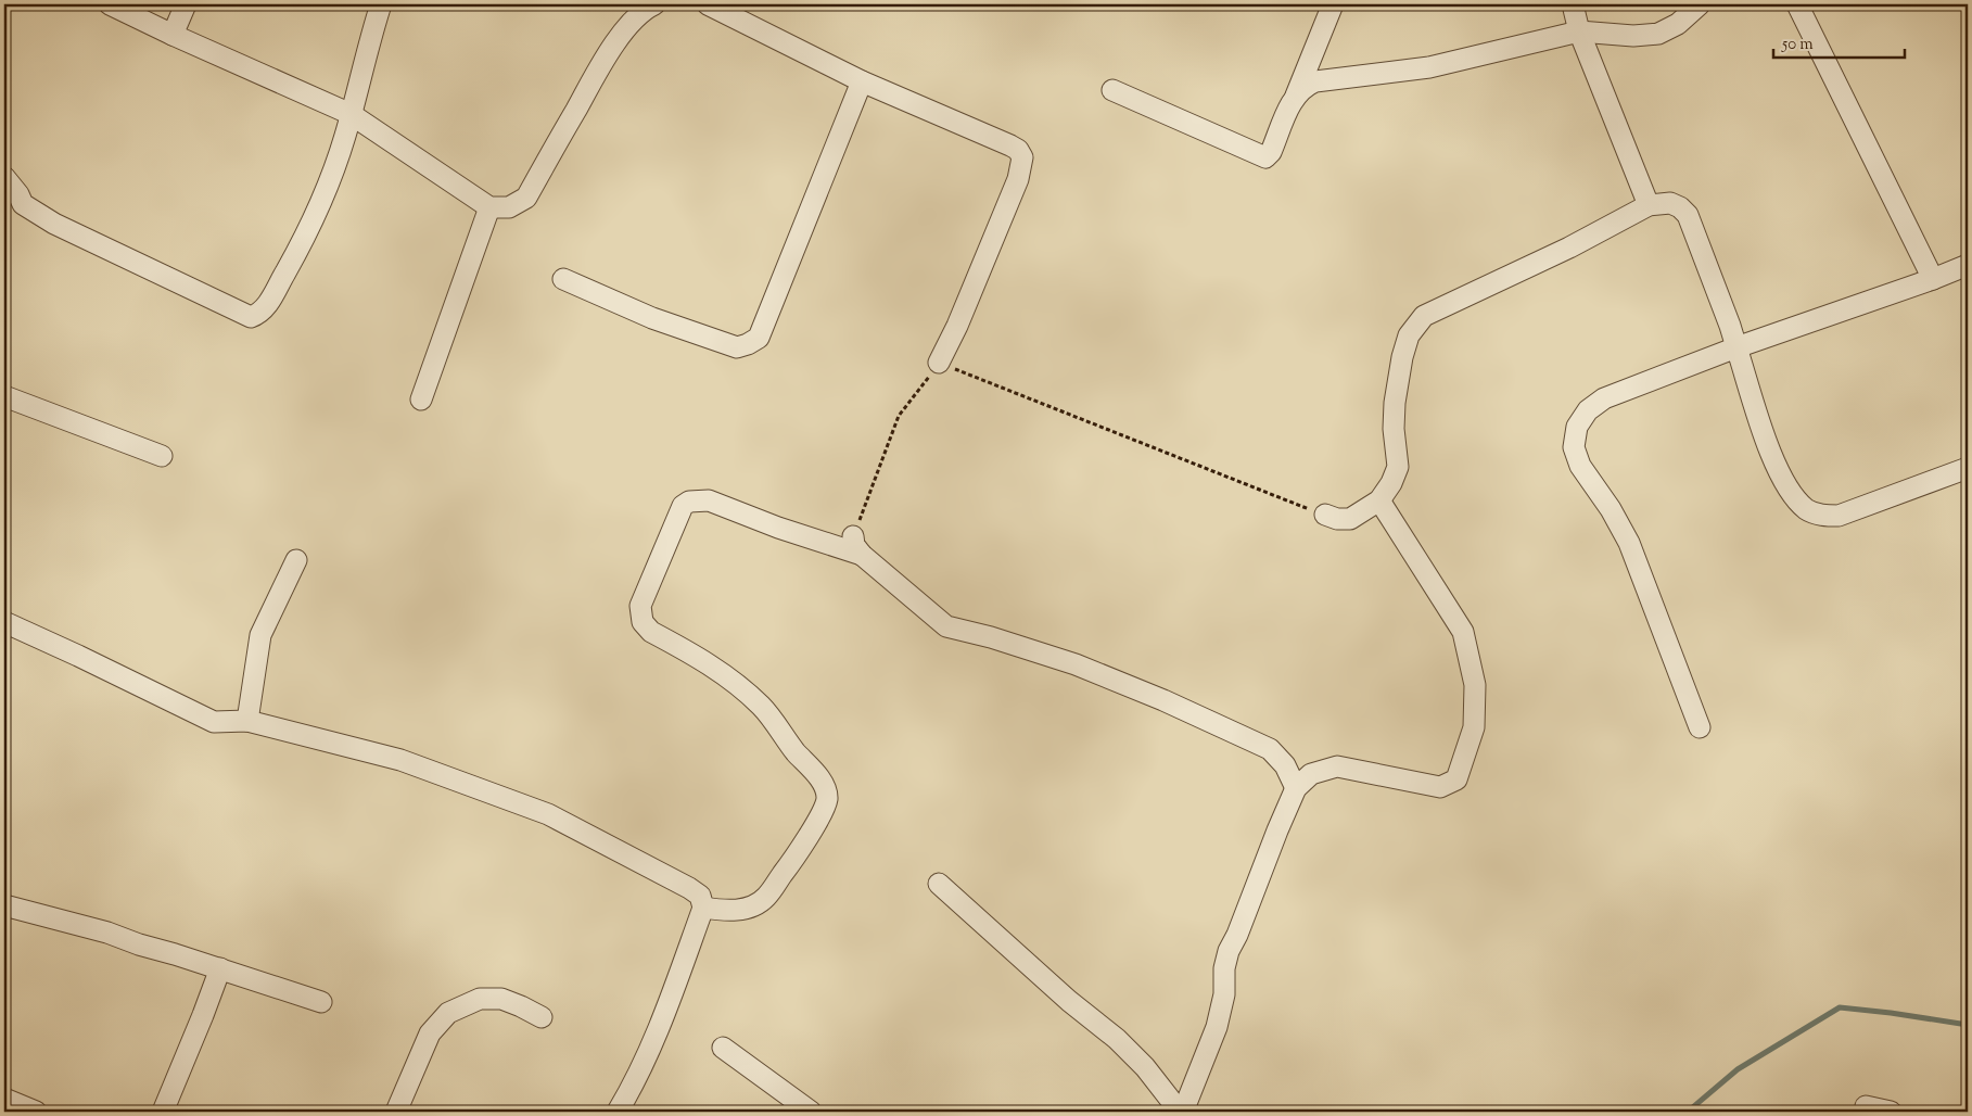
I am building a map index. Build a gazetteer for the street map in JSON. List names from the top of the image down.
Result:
{
  "scale_bar": "50 m"
}
